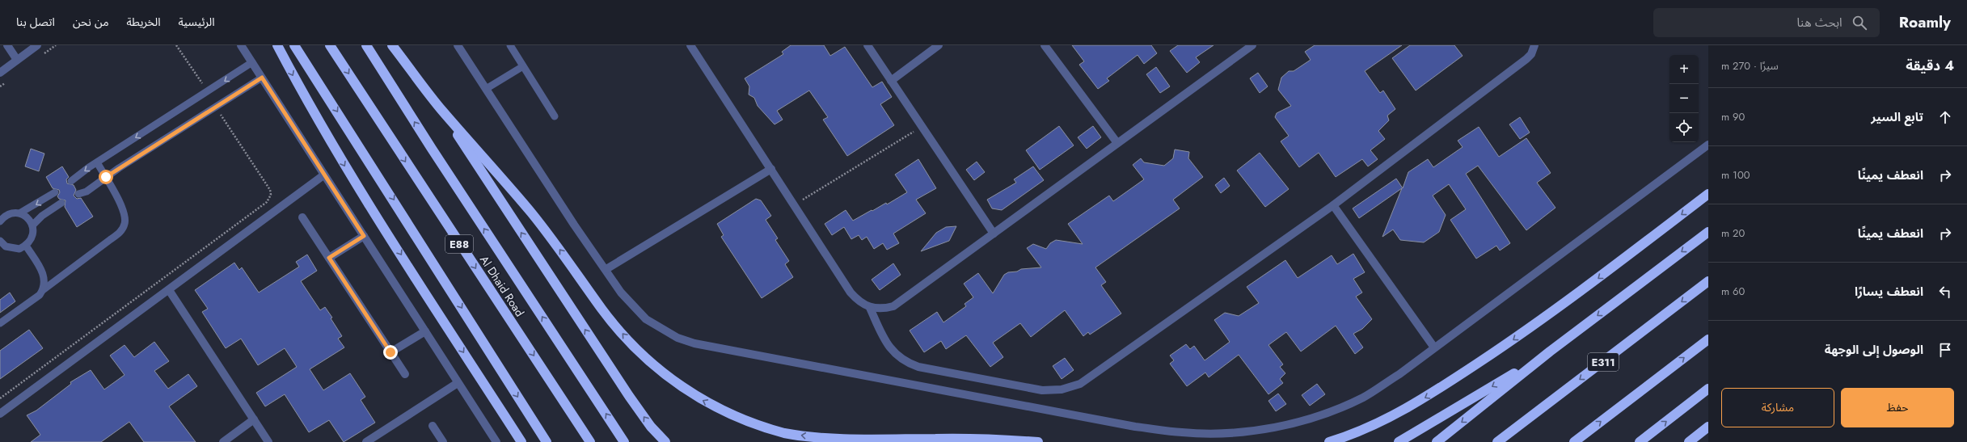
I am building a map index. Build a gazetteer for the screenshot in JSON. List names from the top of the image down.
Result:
{
  "streets": {
    "highway": ["E88", "Al Dhaid Road", "E311"]
  },
  "page": {
    "header": "Roamly",
    "search": "ابحث هنا",
    "nav": [
      "الرئيسية",
      "الخريطة",
      "من نحن",
      "اتصل بنا"
    ],
    "heading": ["4 دقيقة", "سيرًا · 270 m"],
    "map_buttons": ["+", "−"],
    "list": [
      ["تابع السير", "90 m"],
      ["انعطف يمينًا", "100 m"],
      ["انعطف يمينًا", "20 m"],
      ["انعطف يسارًا", "60 m"],
      "الوصول إلى الوجهة"
    ],
    "buttons": ["حفظ", "مشاركة"]
  }
}
